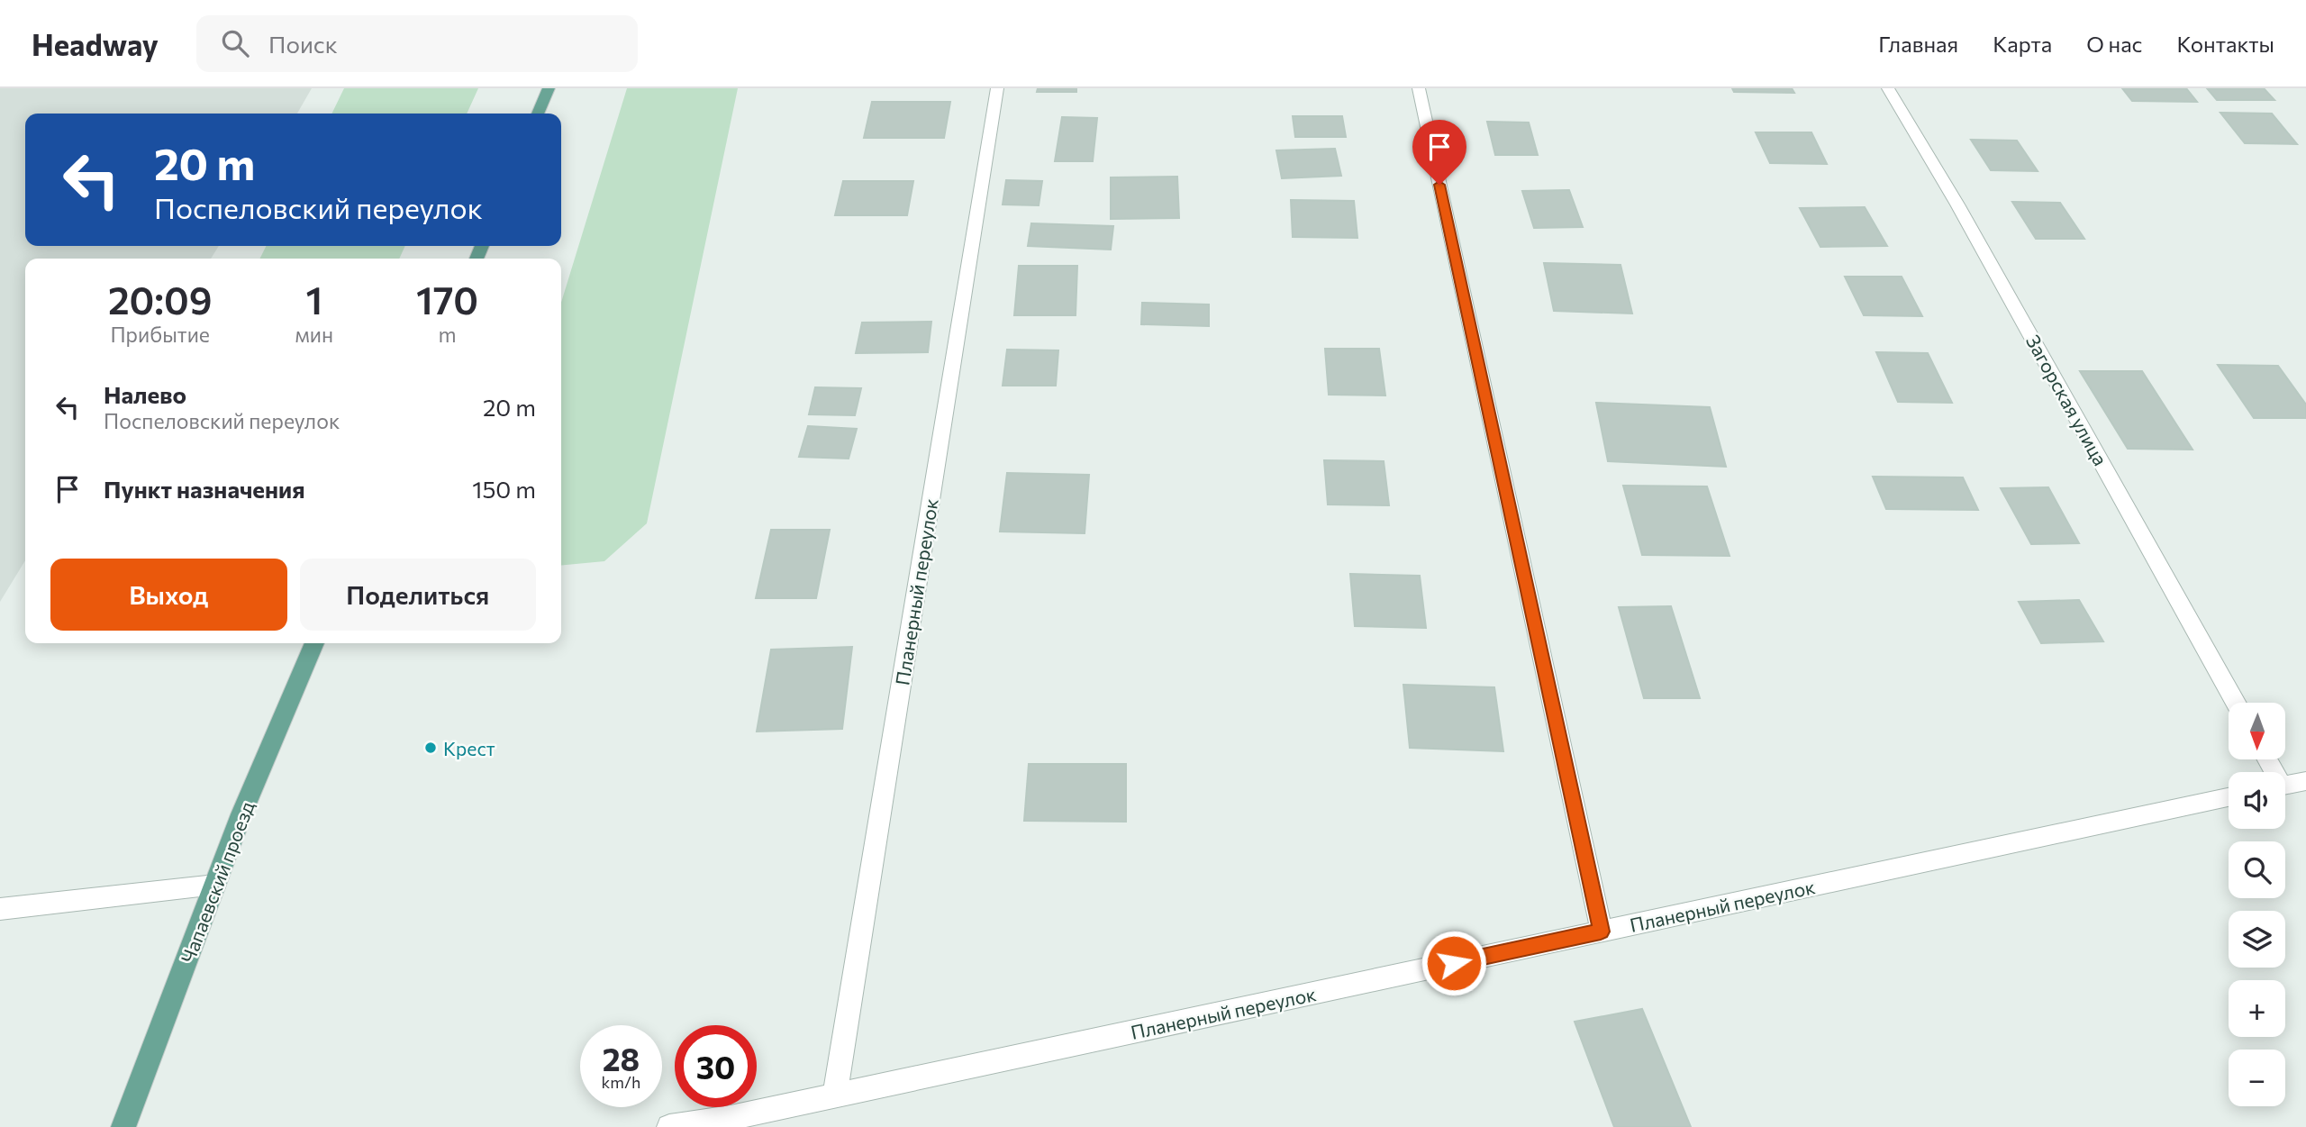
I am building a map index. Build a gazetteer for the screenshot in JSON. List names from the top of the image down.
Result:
{
  "streets": {
    "main road": ["Чапаевский проезд"],
    "street": ["Загорская улица", "Планерный переулок"]
  },
  "places": ["Крест"],
  "north": "bottom",
  "page": {
    "header": "Headway",
    "search": "Поиск",
    "nav": [
      "Главная",
      "Карта",
      "О нас",
      "Контакты"
    ],
    "turn": ["20 m", "Поспеловский переулок"],
    "eta": [
      "20:09",
      "Прибытие",
      "1",
      "мин",
      "170",
      "m"
    ],
    "list": [
      {
        "name": "Налево",
        "note": "Поспеловский переулок",
        "value": "20 m"
      },
      {
        "name": "Пункт назначения",
        "value": "150 m"
      }
    ],
    "buttons": ["Выход", "Поделиться"],
    "map_buttons": ["+", "−"],
    "speed": "28 km/h",
    "limit": "30"
  }
}
